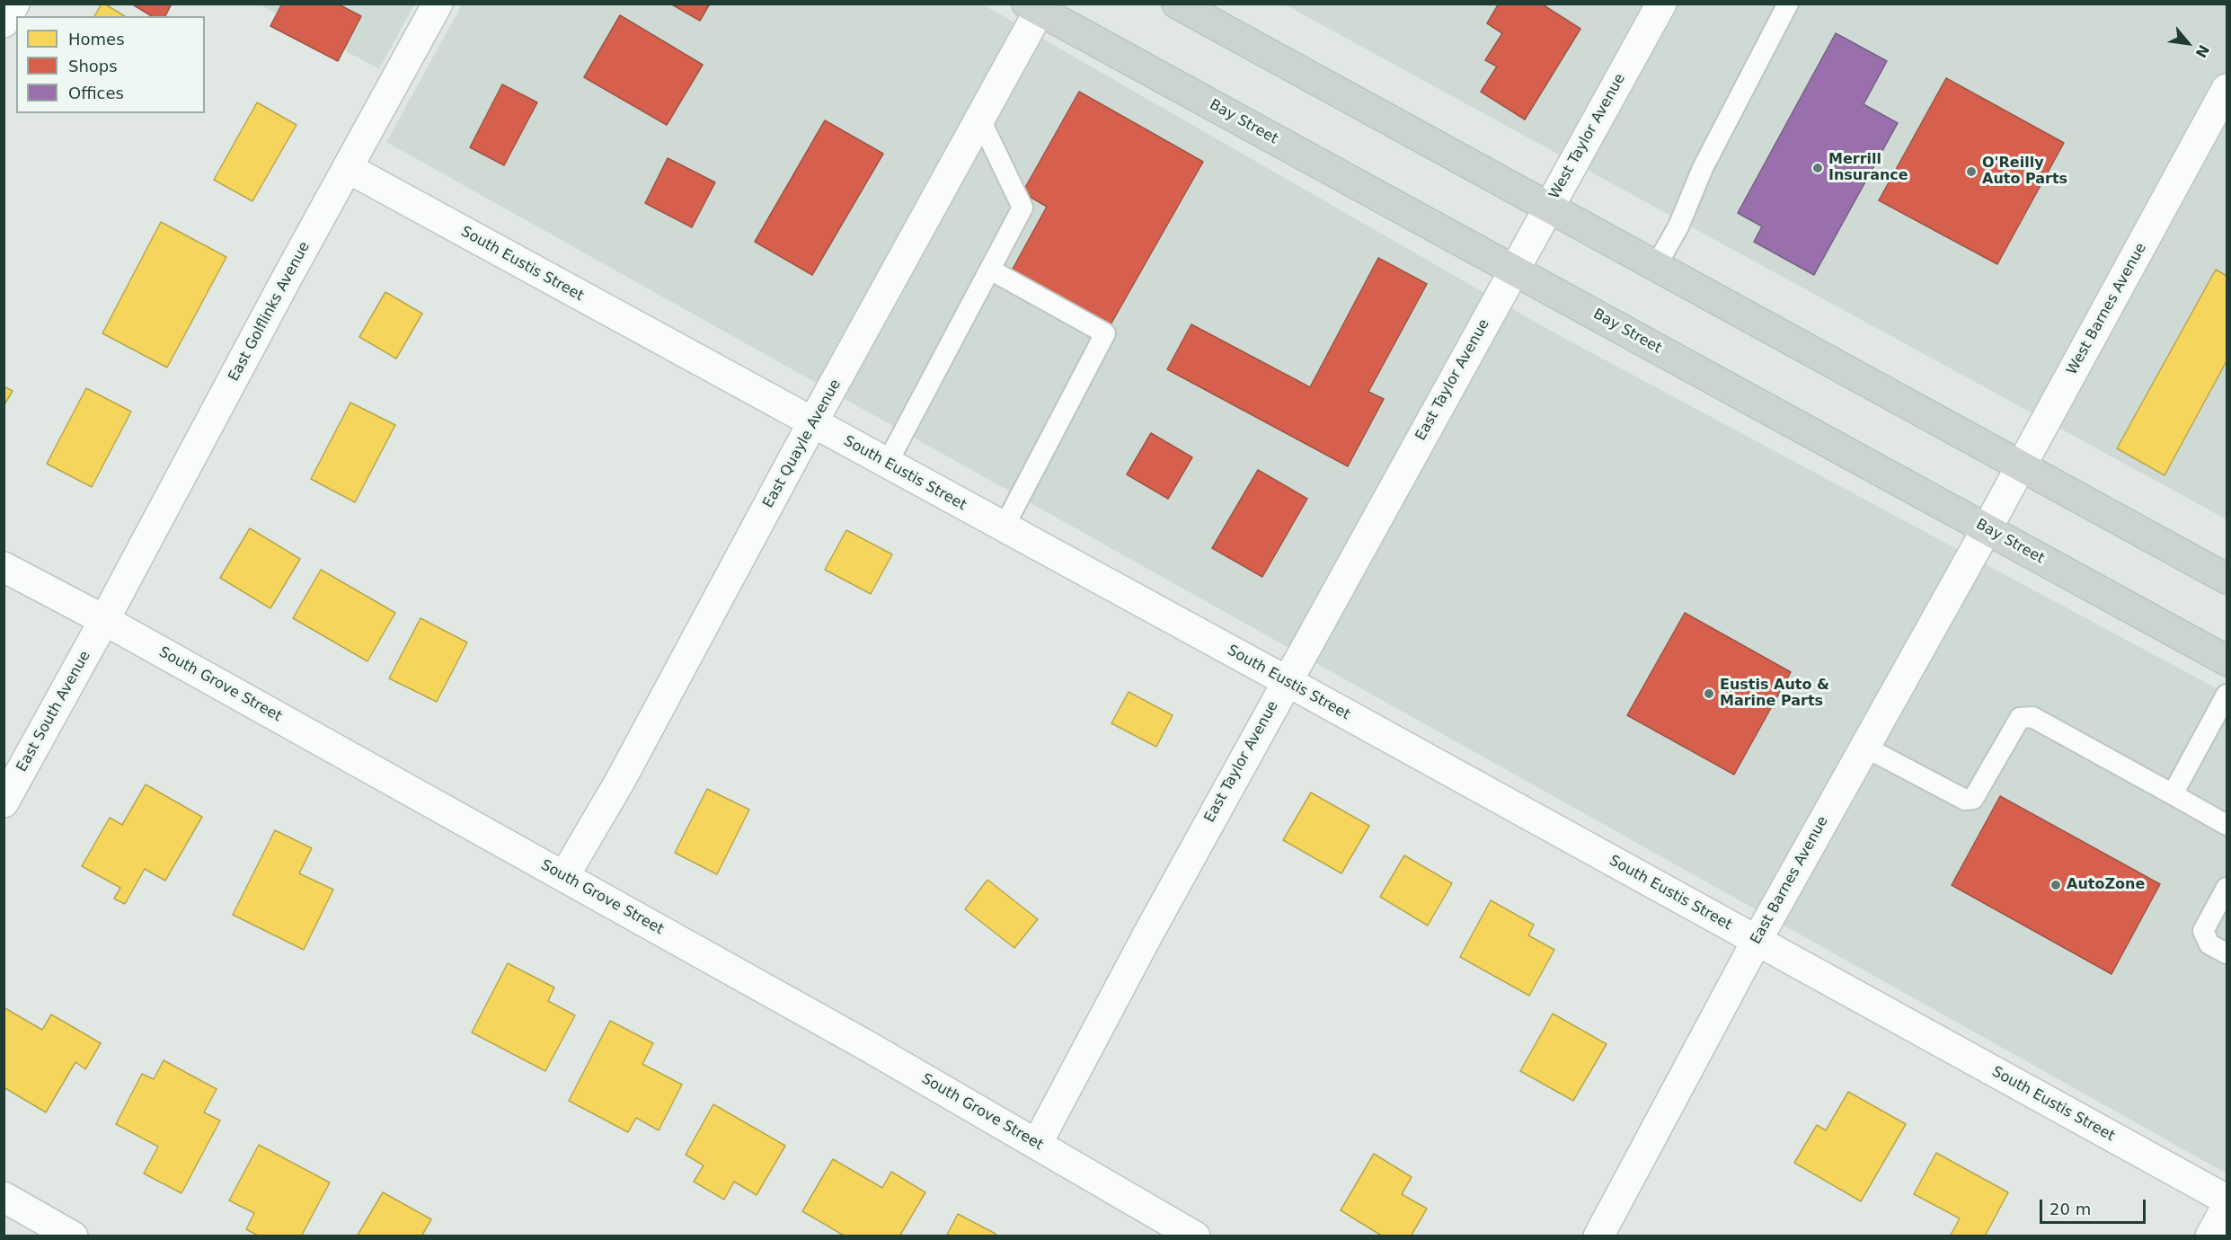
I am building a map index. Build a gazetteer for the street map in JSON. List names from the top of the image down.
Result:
{
  "streets": {
    "main road": ["Bay Street"],
    "street": [
      "West Taylor Avenue",
      "South Eustis Street",
      "West Barnes Avenue",
      "East Golflinks Avenue",
      "East Taylor Avenue",
      "East Quayle Avenue",
      "South Grove Street",
      "East South Avenue",
      "East Barnes Avenue"
    ]
  },
  "crossings": [
    ["Bay Street", "West Taylor Avenue"],
    ["Bay Street", "West Barnes Avenue"],
    ["Bay Street", "East Taylor Avenue"],
    ["Bay Street", "East Quayle Avenue"],
    ["Bay Street", "East Barnes Avenue"],
    ["West Taylor Avenue", "East Taylor Avenue"],
    ["South Eustis Street", "East Golflinks Avenue"],
    ["South Eustis Street", "East Taylor Avenue"],
    ["South Eustis Street", "East Quayle Avenue"],
    ["South Eustis Street", "East Barnes Avenue"],
    ["West Barnes Avenue", "East Barnes Avenue"],
    ["East Golflinks Avenue", "South Grove Street"],
    ["East Golflinks Avenue", "East South Avenue"],
    ["East Taylor Avenue", "South Grove Street"],
    ["East Quayle Avenue", "South Grove Street"],
    ["South Grove Street", "East South Avenue"]
  ],
  "places": [
    "Merrill Insurance",
    "O'Reilly Auto Parts",
    "Eustis Auto & Marine Parts",
    "AutoZone"
  ],
  "legend": ["Homes", "Shops", "Offices"],
  "scale_bar": "20 m",
  "north": "bottom right"
}
